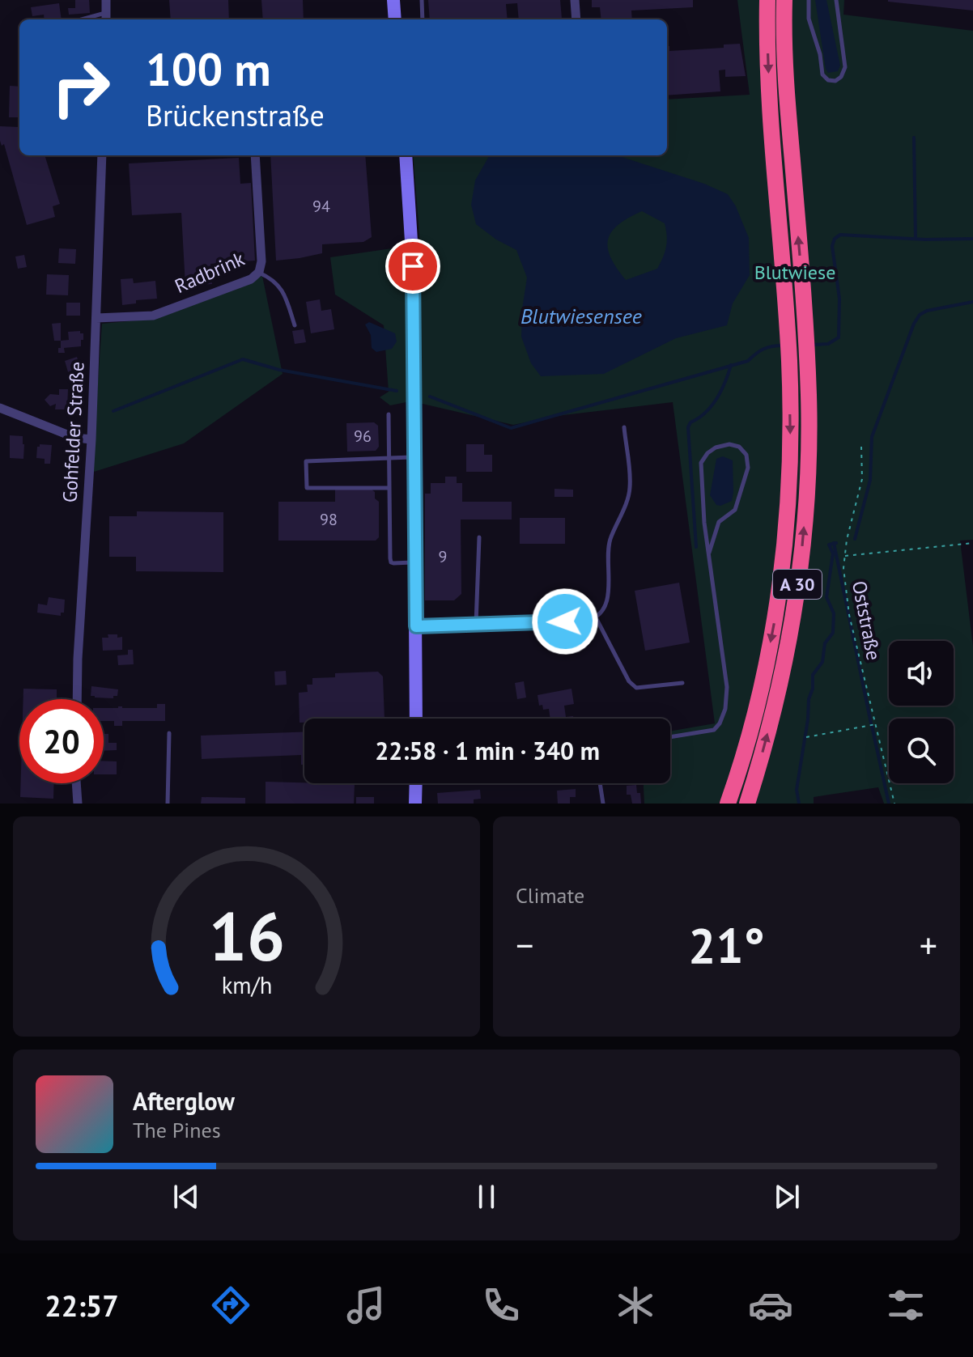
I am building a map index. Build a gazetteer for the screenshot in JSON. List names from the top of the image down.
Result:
{
  "streets": {
    "highway": ["A 30"],
    "street": ["Radbrink", "Gohfelder Straße"],
    "path": ["Oststraße"]
  },
  "crossings": [
    ["Radbrink", "Gohfelder Straße"]
  ],
  "water": ["Blutwiesensee"],
  "parks": ["Blutwiese"],
  "house_numbers": [
    "94",
    "96",
    "98",
    "9"
  ],
  "page": {
    "turn": ["100 m", "Brückenstraße"],
    "limit": "20",
    "trip": "22:58 · 1 min · 340 m",
    "tile": "Climate",
    "heat": ["−", "21°", "+"],
    "song": ["Afterglow", "The Pines"],
    "tabs": "22:57",
    "gauge": ["16", "km/h"]
  }
}
